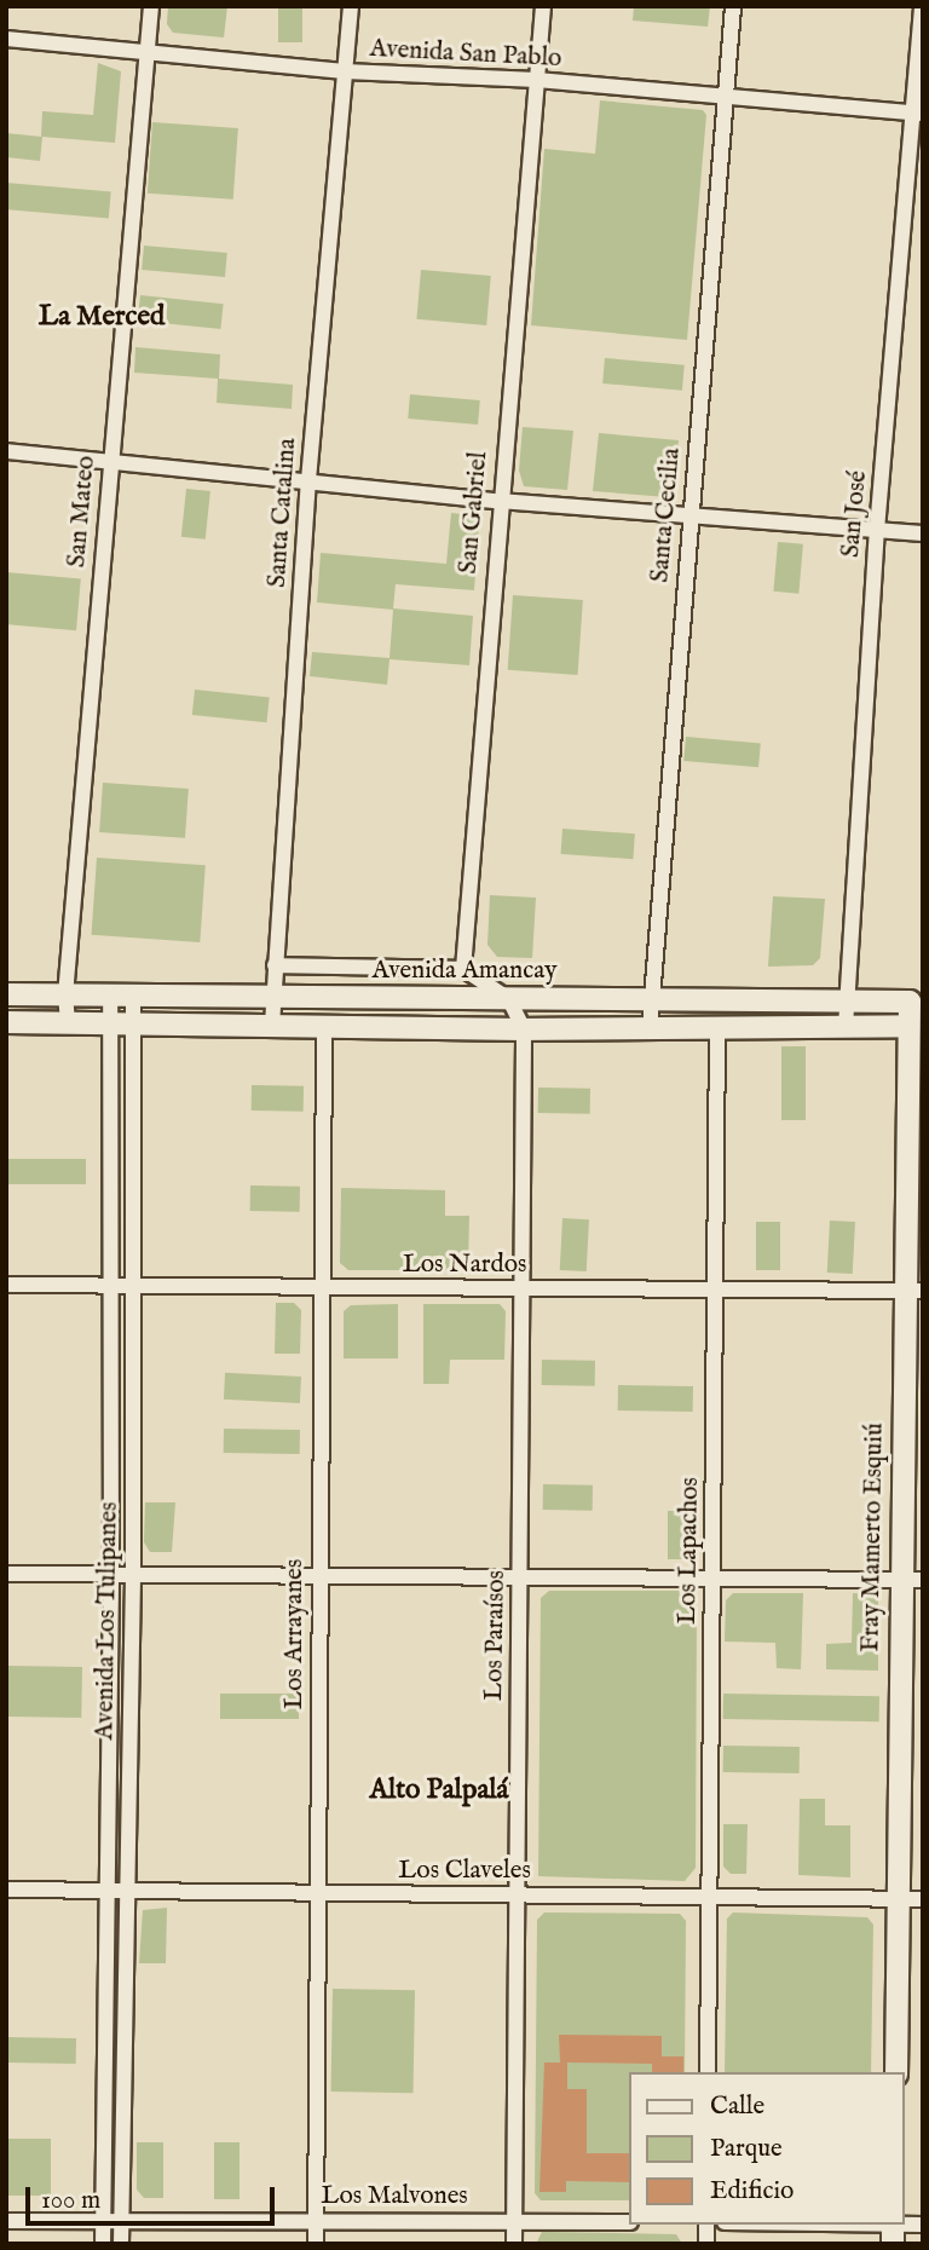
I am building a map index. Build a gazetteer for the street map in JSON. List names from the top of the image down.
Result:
{
  "streets": {
    "street": [
      "Avenida San Pablo",
      "San Mateo",
      "Santa Catalina",
      "San Gabriel",
      "San José",
      "Santa Cecilia",
      "Avenida Amancay",
      "Los Nardos",
      "Fray Mamerto Esquiú",
      "Los Lapachos",
      "Avenida Los Tulipanes",
      "Los Arrayanes",
      "Los Paraísos",
      "Los Claveles",
      "Los Malvones"
    ]
  },
  "crossings": [
    ["Avenida San Pablo", "San Mateo"],
    ["Avenida San Pablo", "Santa Catalina"],
    ["Avenida San Pablo", "San Gabriel"],
    ["Avenida San Pablo", "San José"],
    ["Avenida San Pablo", "Santa Cecilia"],
    ["San Mateo", "Avenida Amancay"],
    ["Santa Catalina", "Avenida Amancay"],
    ["San José", "Avenida Amancay"],
    ["Santa Cecilia", "Avenida Amancay"],
    ["Avenida Amancay", "Fray Mamerto Esquiú"],
    ["Avenida Amancay", "Avenida Los Tulipanes"],
    ["Los Nardos", "Fray Mamerto Esquiú"],
    ["Los Nardos", "Los Lapachos"],
    ["Los Nardos", "Avenida Los Tulipanes"],
    ["Los Nardos", "Los Arrayanes"],
    ["Los Nardos", "Los Paraísos"],
    ["Fray Mamerto Esquiú", "Los Claveles"],
    ["Los Lapachos", "Los Claveles"],
    ["Avenida Los Tulipanes", "Los Claveles"],
    ["Avenida Los Tulipanes", "Los Malvones"],
    ["Los Arrayanes", "Los Claveles"],
    ["Los Arrayanes", "Los Malvones"],
    ["Los Paraísos", "Los Claveles"],
    ["Los Paraísos", "Los Malvones"]
  ],
  "districts": ["La Merced", "Alto Palpalá"],
  "legend": ["Calle", "Parque", "Edificio"],
  "scale_bar": "100 m"
}
